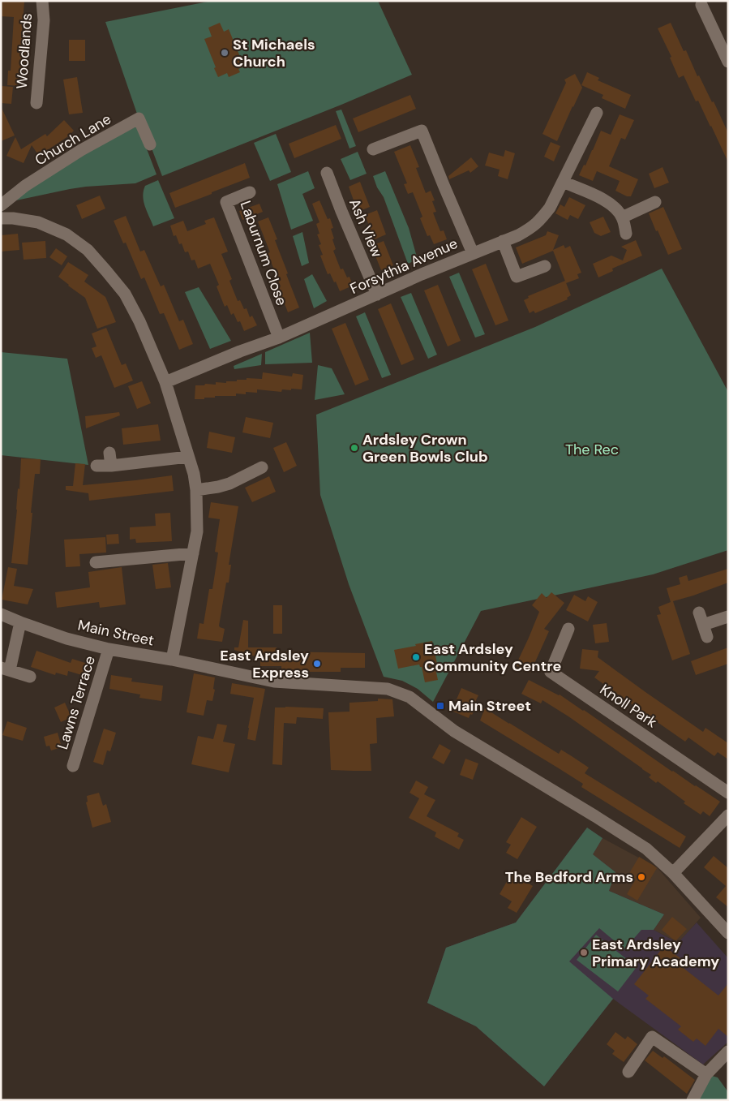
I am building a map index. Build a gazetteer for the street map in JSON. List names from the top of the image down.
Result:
{
  "streets": {
    "street": [
      "Woodlands",
      "Church Lane",
      "Ash View",
      "Laburnum Close",
      "Forsythia Avenue",
      "Main Street",
      "Lawns Terrace",
      "Knoll Park"
    ]
  },
  "crossings": [
    ["Ash View", "Forsythia Avenue"],
    ["Laburnum Close", "Forsythia Avenue"],
    ["Main Street", "Lawns Terrace"]
  ],
  "parks": ["The Rec"],
  "places": {
    "other": [
      "St Michaels Church",
      "Ardsley Crown Green Bowls Club",
      "East Ardsley Community Centre",
      "East Ardsley Express",
      "The Bedford Arms",
      "East Ardsley Primary Academy"
    ],
    "transit": ["Main Street"]
  }
}
